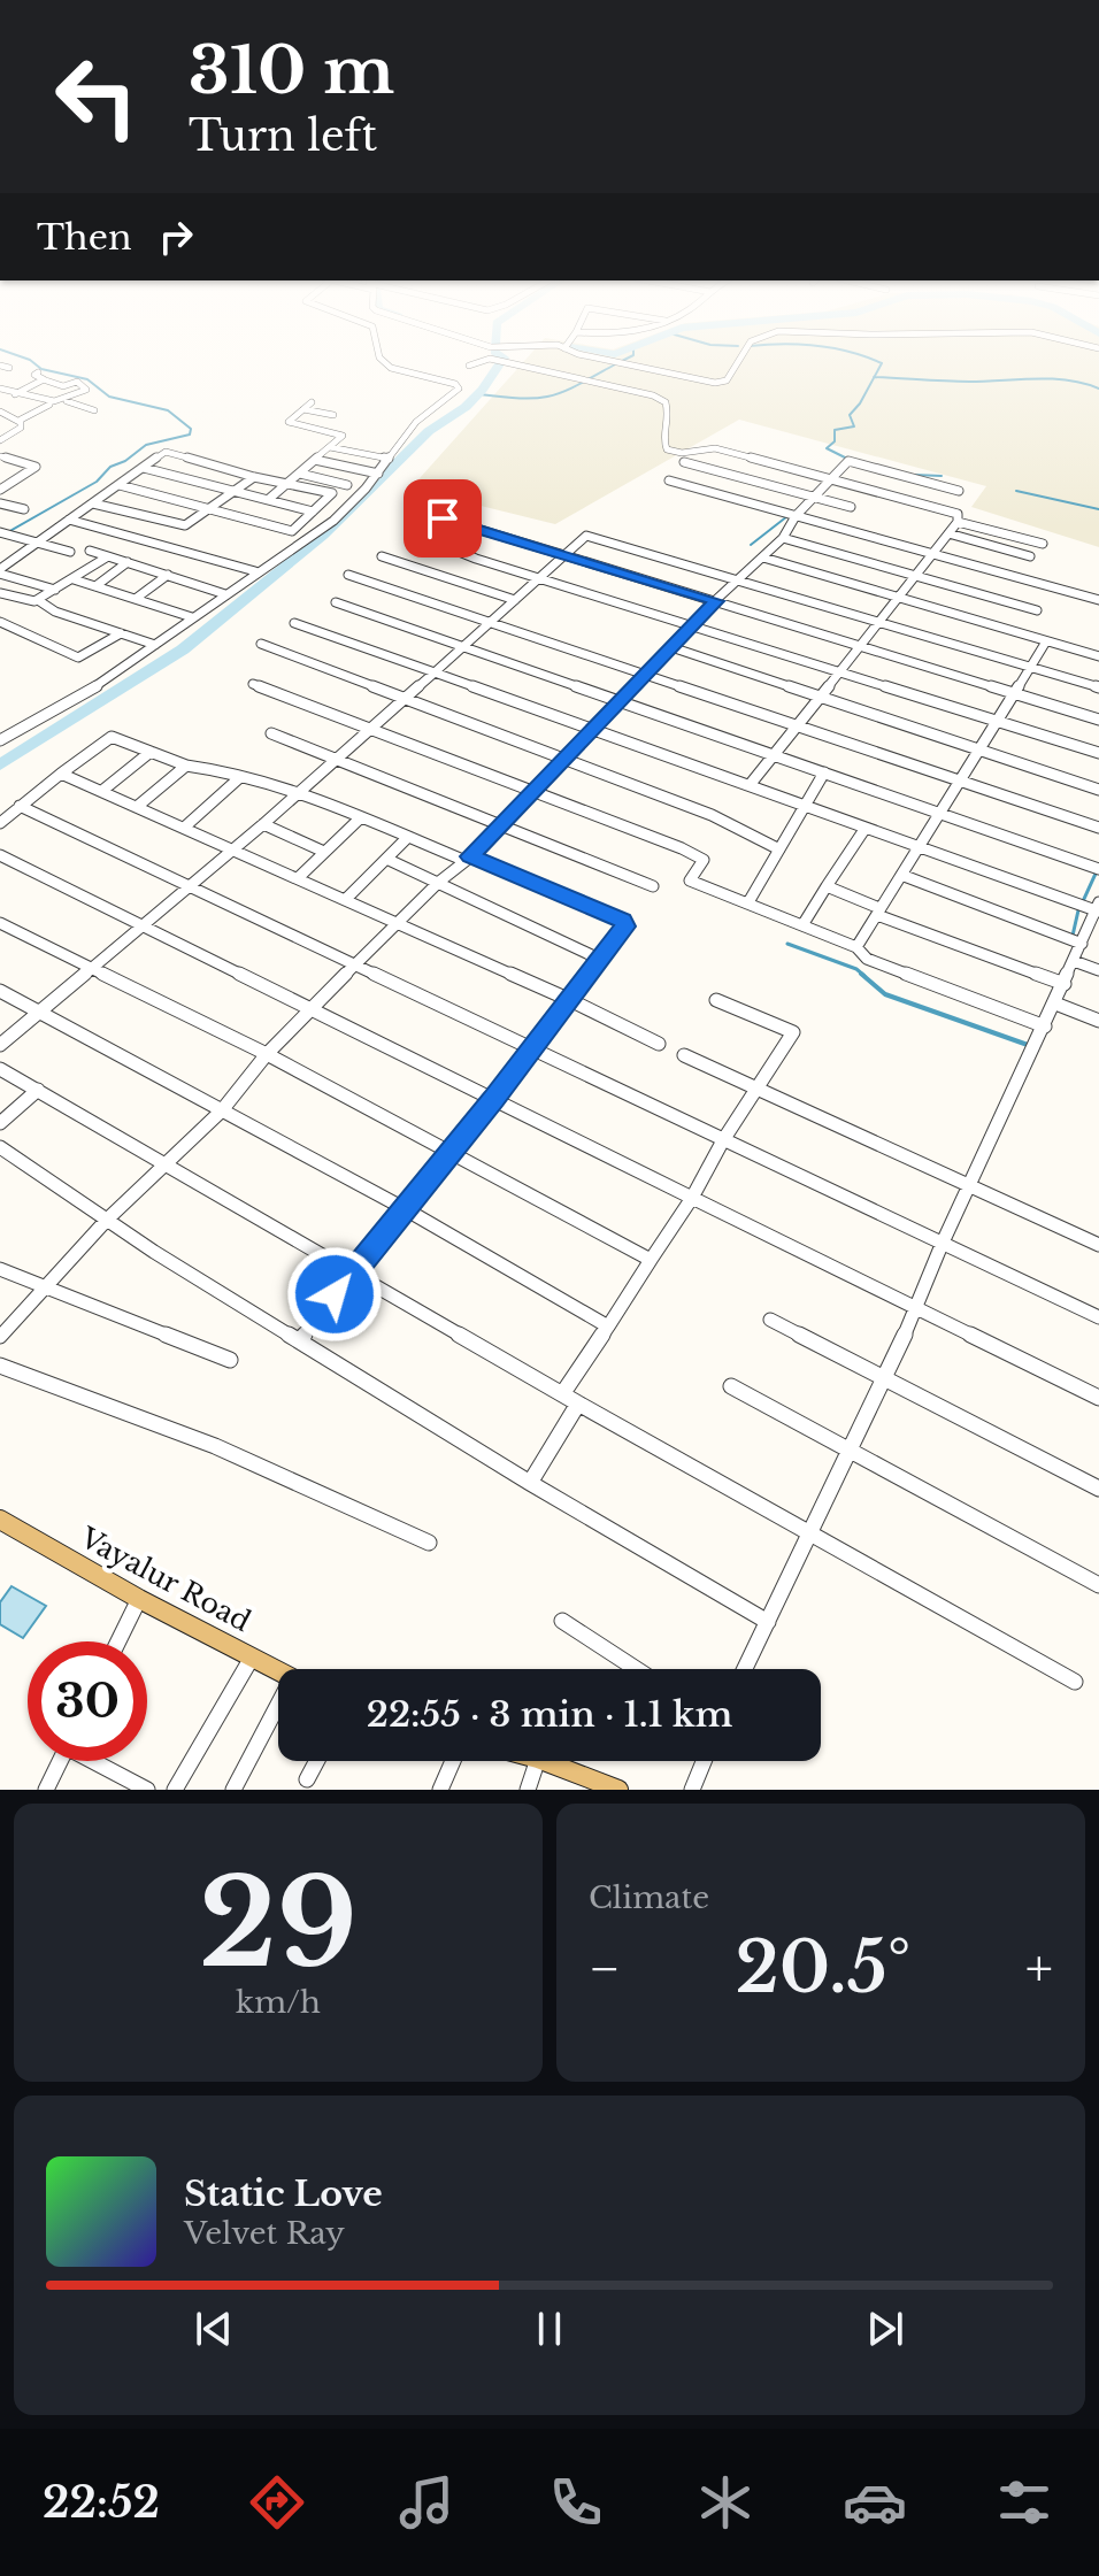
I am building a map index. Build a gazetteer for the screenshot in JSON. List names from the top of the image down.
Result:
{
  "streets": {
    "main road": ["Vayalur Road"]
  },
  "page": {
    "turn": ["310 m", "Turn left"],
    "then": "Then",
    "limit": "30",
    "trip": "22:55 · 3 min · 1.1 km",
    "tile": [
      ["29", "km/h"],
      "Climate"
    ],
    "heat": ["−", "20.5°", "+"],
    "song": ["Static Love", "Velvet Ray"],
    "tabs": "22:52"
  }
}
